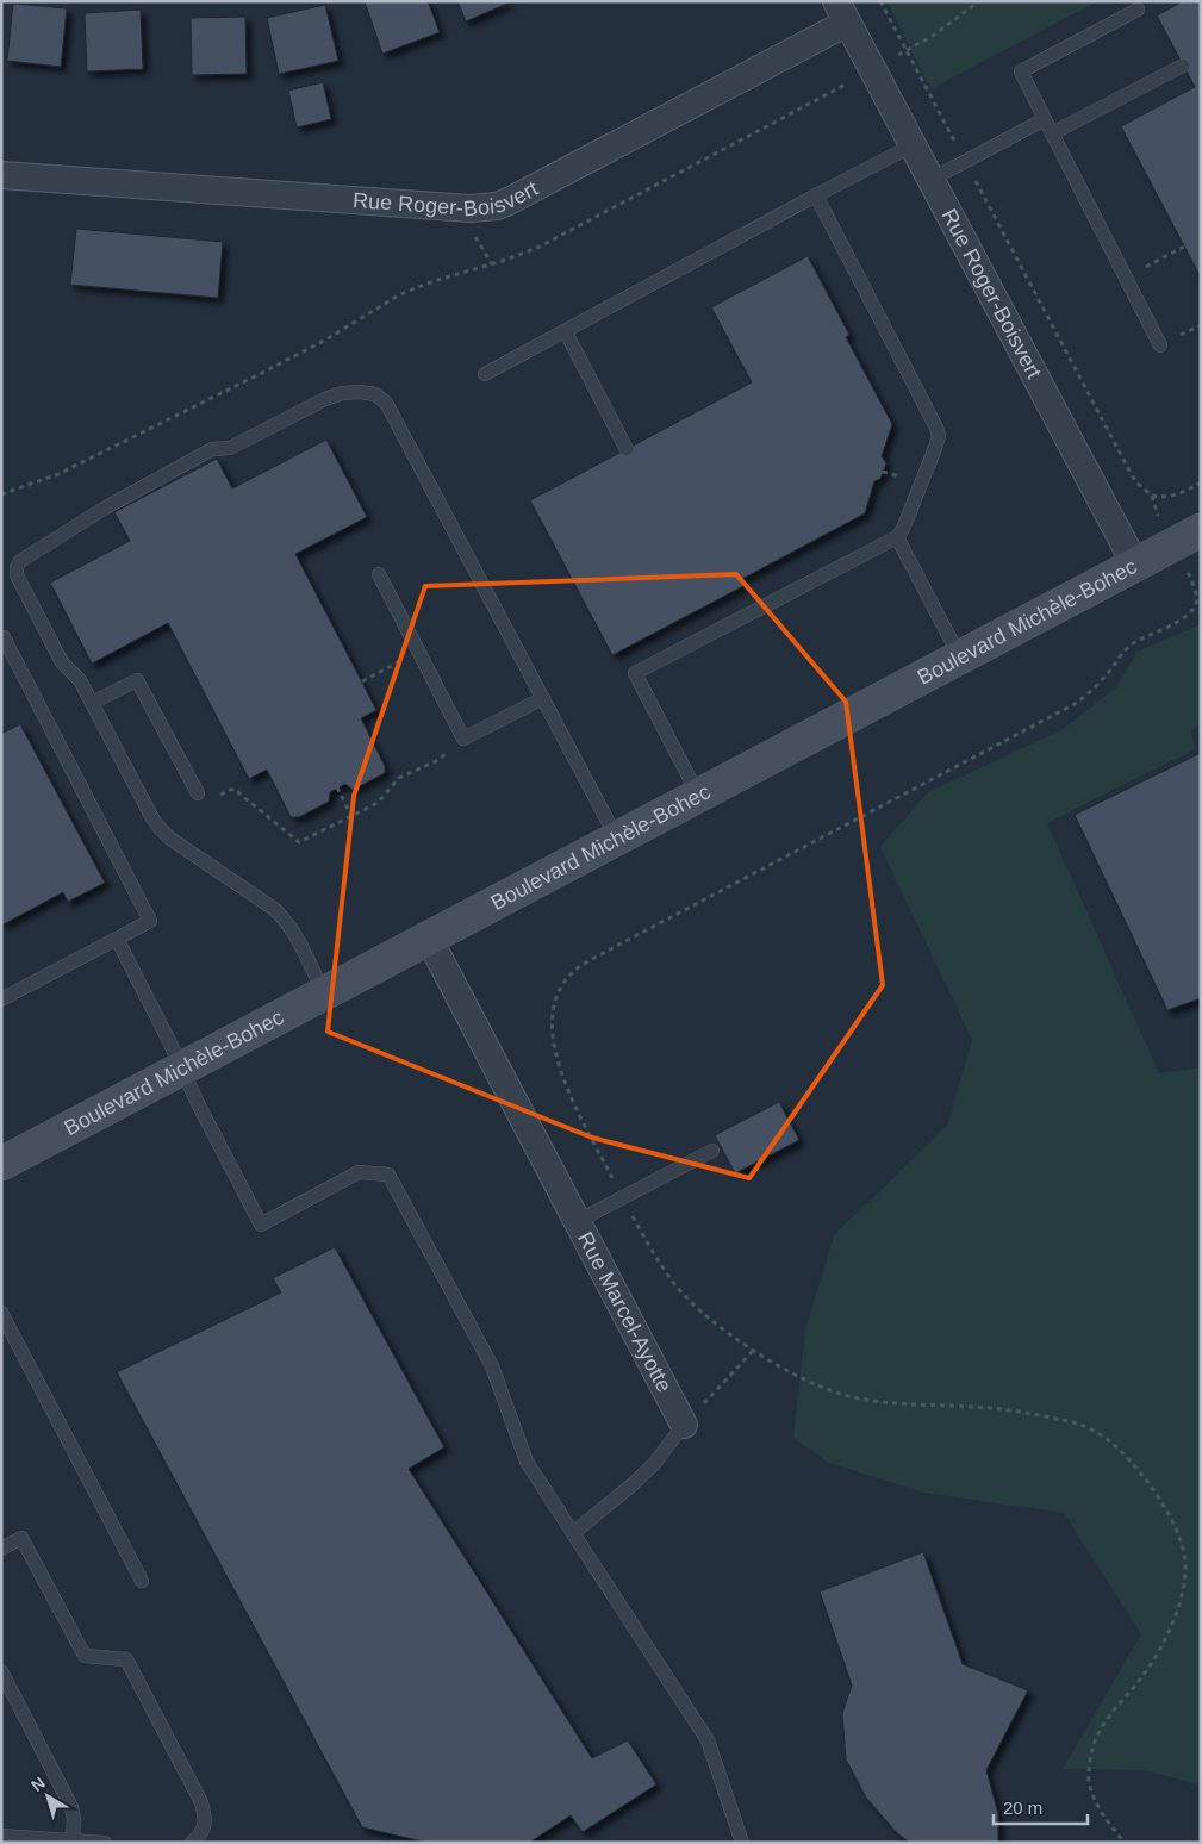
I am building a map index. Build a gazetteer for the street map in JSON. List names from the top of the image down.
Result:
{
  "streets": {
    "street": ["Rue Roger-Boisvert", "Boulevard Michèle-Bohec", "Rue Marcel-Ayotte"]
  },
  "crossings": [
    ["Rue Roger-Boisvert", "Boulevard Michèle-Bohec"],
    ["Boulevard Michèle-Bohec", "Rue Marcel-Ayotte"]
  ],
  "scale_bar": "20 m",
  "north": "top left"
}
